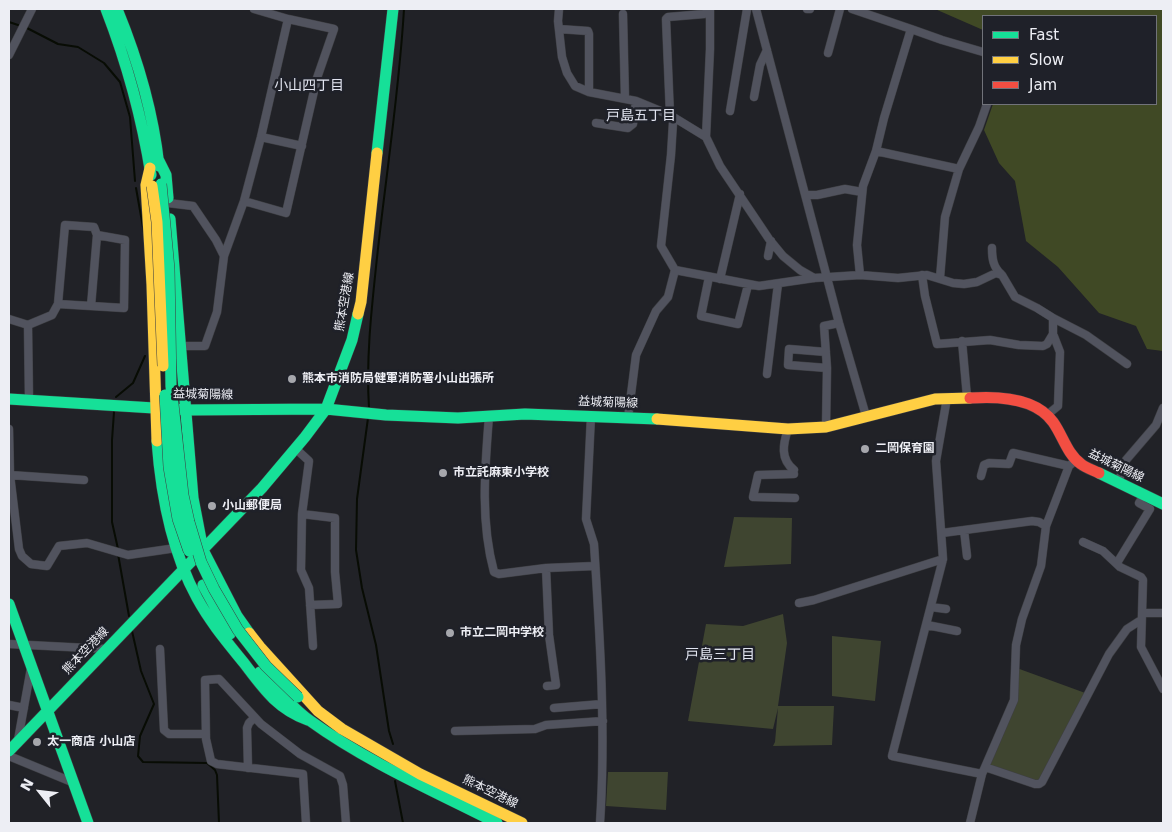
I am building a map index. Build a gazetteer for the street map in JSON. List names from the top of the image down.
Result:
{
  "streets": {
    "main road": ["熊本空港線", "益城菊陽線"]
  },
  "crossings": [
    ["熊本空港線", "益城菊陽線"]
  ],
  "districts": ["小山四丁目", "戸島五丁目", "戸島三丁目"],
  "places": [
    "熊本市消防局健軍消防署小山出張所",
    "二岡保育園",
    "市立託麻東小学校",
    "小山郵便局",
    "市立二岡中学校",
    "太一商店 小山店"
  ],
  "legend": ["Fast", "Slow", "Jam"],
  "north": "top left"
}
